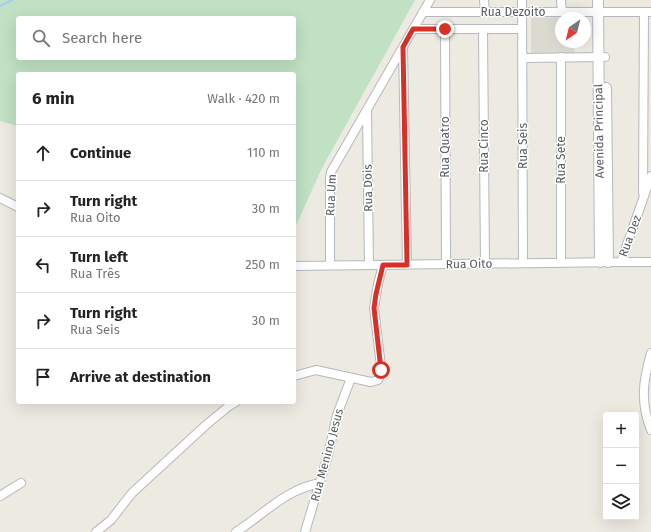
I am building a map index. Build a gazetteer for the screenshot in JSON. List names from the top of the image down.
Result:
{
  "streets": {
    "street": [
      "Rua Dezoito",
      "Avenida Principal",
      "Rua Cinco",
      "Rua Seis",
      "Rua Quatro",
      "Rua Sete",
      "Rua Dois",
      "Rua Um",
      "Rua Dez",
      "Rua Oito",
      "Rua Menino Jesus"
    ]
  },
  "crossings": [
    ["Rua Dezoito", "Avenida Principal"],
    ["Rua Dezoito", "Rua Seis"],
    ["Rua Dezoito", "Rua Um"],
    ["Avenida Principal", "Rua Dez"],
    ["Avenida Principal", "Rua Oito"],
    ["Rua Cinco", "Rua Oito"],
    ["Rua Seis", "Rua Oito"],
    ["Rua Quatro", "Rua Oito"],
    ["Rua Sete", "Rua Oito"],
    ["Rua Dois", "Rua Um"],
    ["Rua Dois", "Rua Oito"],
    ["Rua Um", "Rua Oito"],
    ["Rua Dez", "Rua Oito"]
  ],
  "north": "bottom left",
  "page": {
    "search": "Search here",
    "heading": ["6 min", "Walk · 420 m"],
    "list": [
      ["Continue", "110 m"],
      ["Turn right", "Rua Oito", "30 m"],
      ["Turn left", "Rua Três", "250 m"],
      ["Turn right", "Rua Seis", "30 m"],
      "Arrive at destination"
    ],
    "map_buttons": ["+", "−"]
  }
}
